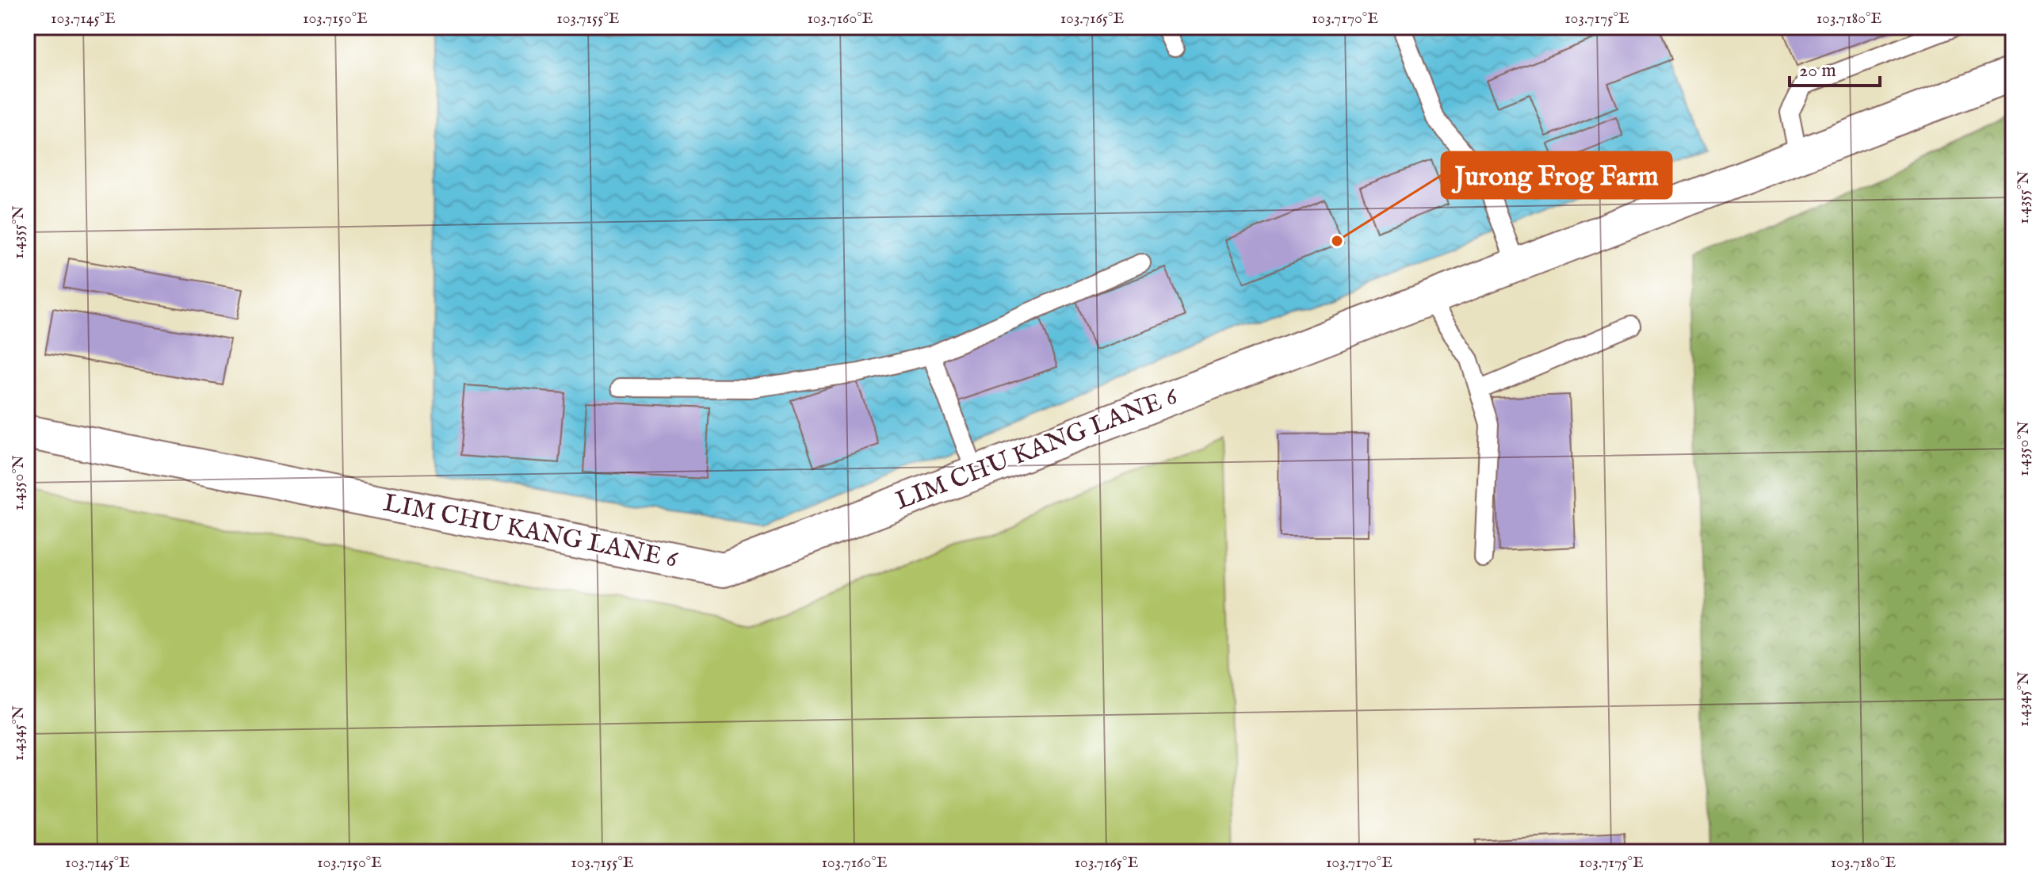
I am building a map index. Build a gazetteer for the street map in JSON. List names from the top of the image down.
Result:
{
  "streets": {
    "street": ["LIM CHU KANG LANE 6"]
  },
  "places": ["Jurong Frog Farm"],
  "scale_bar": "20 m",
  "coordinates": [
    "103.7145°E",
    "103.7150°E",
    "103.7155°E",
    "103.7160°E",
    "103.7165°E",
    "103.7170°E",
    "103.7175°E",
    "103.7180°E",
    "1.4355°N",
    "1.4350°N",
    "1.4345°N"
  ]
}
